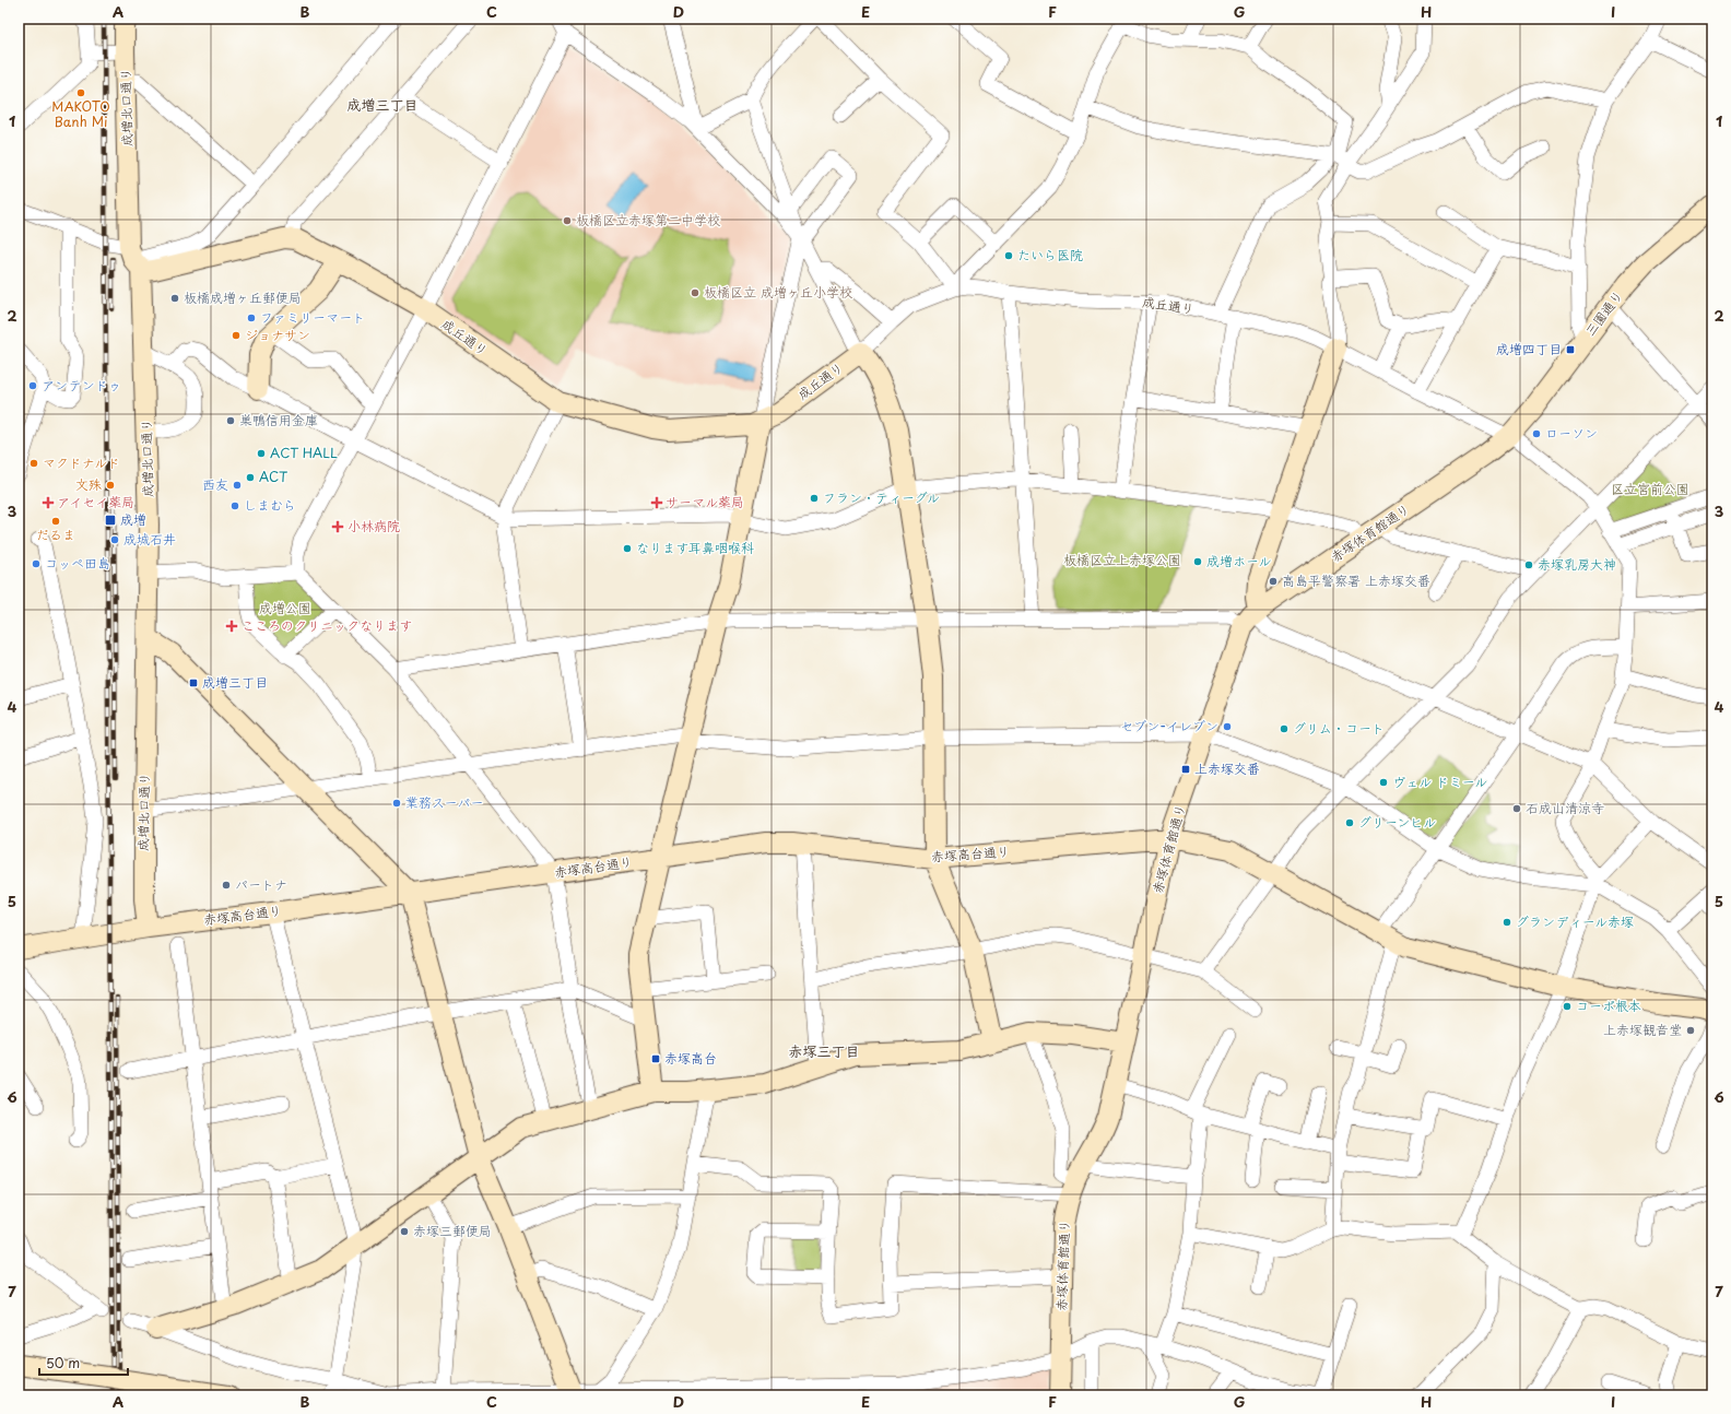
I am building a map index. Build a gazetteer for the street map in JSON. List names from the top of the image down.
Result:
{
  "streets": {
    "street": [
      "成増北口通り",
      "成丘通り",
      "三園通り",
      "赤塚体育館通り",
      "赤塚高台通り"
    ]
  },
  "crossings": [
    ["成増北口通り", "赤塚高台通り"],
    ["成丘通り", "三園通り"],
    ["成丘通り", "赤塚体育館通り"],
    ["三園通り", "赤塚体育館通り"],
    ["赤塚体育館通り", "赤塚高台通り"]
  ],
  "districts": ["成増三丁目", "赤塚三丁目"],
  "parks": ["区立宮前公園", "板橋区立上赤塚公園", "成増公園"],
  "places": {
    "other": [
      "MAKOTO Banh Mi",
      "板橋区立赤塚第二中学校",
      "たいら医院",
      "板橋区立 成増ヶ丘小学校",
      "板橋成増ヶ丘郵便局",
      "ファミリーマート",
      "ジョナサン",
      "アンテンドゥ",
      "巣鴨信用金庫",
      "ローソン",
      "ACT HALL",
      "マクドナルド",
      "ACT",
      "文殊",
      "西友",
      "フラン・ティーグル",
      "しまむら",
      "だるま",
      "成城石井",
      "なります耳鼻咽喉科",
      "成増ホール",
      "コッペ田島",
      "赤塚乳房大神",
      "高島平警察署 上赤塚交番",
      "セブン-イレブン",
      "グリム・コート",
      "ヴェル ドミール",
      "業務スーパー",
      "石成山清涼寺",
      "グリーンヒル",
      "パートナ",
      "グランディール赤塚",
      "コーポ根本",
      "上赤塚観音堂",
      "赤塚三郵便局"
    ],
    "transit": [
      "成増四丁目",
      "成増",
      "成増三丁目",
      "上赤塚交番",
      "赤塚高台"
    ],
    "health": [
      "アイセイ薬局",
      "サーマル薬局",
      "小林病院",
      "こころのクリニックなります"
    ]
  },
  "scale_bar": "50 m",
  "grid": {
    "columns": [
      "A",
      "B",
      "C",
      "D",
      "E",
      "F",
      "G",
      "H",
      "I"
    ],
    "rows": [
      "1",
      "2",
      "3",
      "4",
      "5",
      "6",
      "7"
    ]
  }
}
